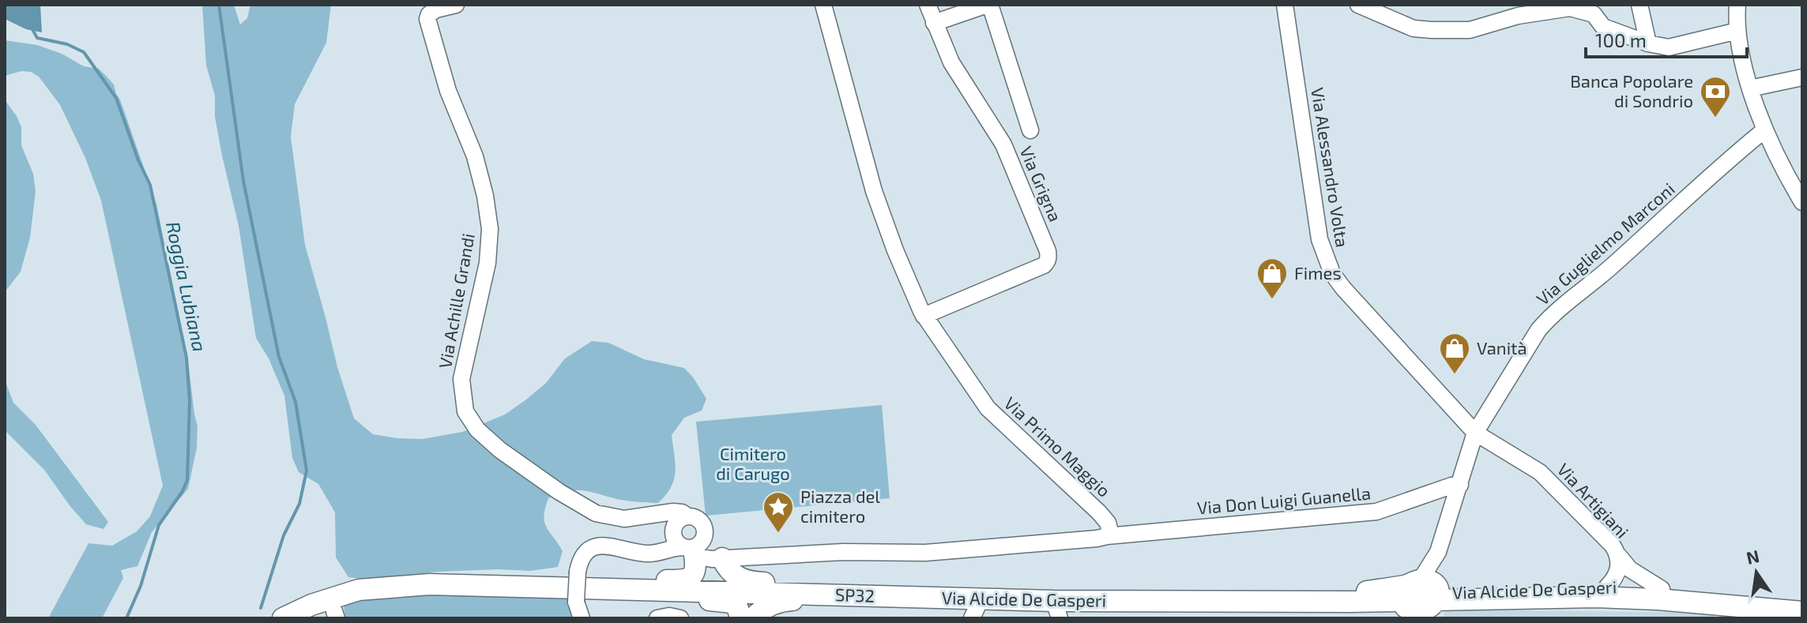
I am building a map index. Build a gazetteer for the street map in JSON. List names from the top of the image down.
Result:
{
  "streets": {
    "main road": ["Via Alcide De Gasperi", "SP32"],
    "street": [
      "Via Alessandro Volta",
      "Via Grigna",
      "Via Guglielmo Marconi",
      "Via Achille Grandi",
      "Via Primo Maggio",
      "Via Don Luigi Guanella",
      "Via Artigiani"
    ]
  },
  "crossings": [
    ["Via Alessandro Volta", "Via Guglielmo Marconi"],
    ["Via Alessandro Volta", "Via Artigiani"],
    ["Via Grigna", "Via Primo Maggio"],
    ["Via Guglielmo Marconi", "Via Don Luigi Guanella"],
    ["Via Guglielmo Marconi", "Via Artigiani"],
    ["Via Guglielmo Marconi", "Via Alcide De Gasperi"],
    ["Via Primo Maggio", "Via Don Luigi Guanella"],
    ["Via Artigiani", "Via Alcide De Gasperi"],
    ["Via Alcide De Gasperi", "SP32"]
  ],
  "water": ["Roggia Lubiana"],
  "parks": ["Cimitero di Carugo"],
  "places": {
    "bank": ["Banca Popolare di Sondrio"],
    "shop": ["Fimes", "Vanità"],
    "place": ["Piazza del cimitero"]
  },
  "scale_bar": "100 m",
  "north": "top"
}
